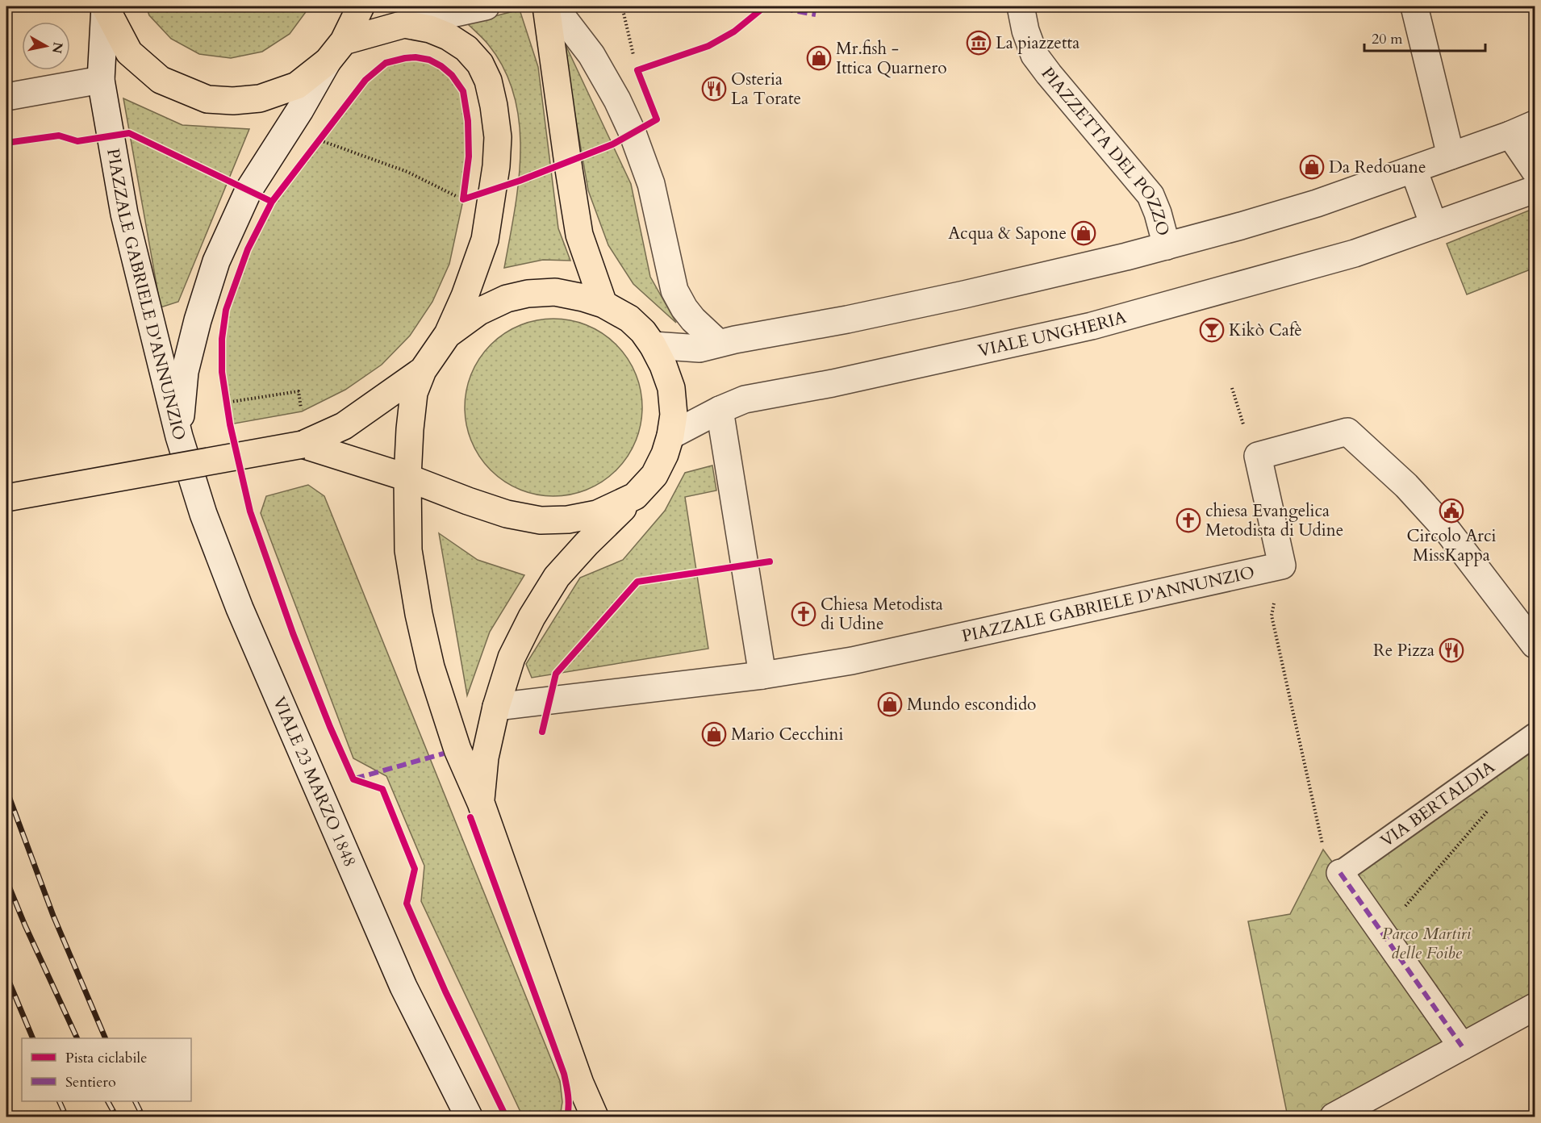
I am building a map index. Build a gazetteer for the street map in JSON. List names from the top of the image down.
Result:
{
  "streets": {
    "main road": ["PIAZZALE GABRIELE D'ANNUNZIO"],
    "street": ["PIAZZETTA DEL POZZO", "VIALE UNGHERIA", "VIALE 23 MARZO 1848"],
    "lane": ["VIA BERTALDIA"]
  },
  "crossings": [
    ["PIAZZALE GABRIELE D'ANNUNZIO", "VIALE 23 MARZO 1848"]
  ],
  "parks": ["Parco Martiri delle Foibe"],
  "places": {
    "museum": ["La piazzetta"],
    "shop": [
      "Mr.fish - Ittica Quarnero",
      "Da Redouane",
      "Acqua & Sapone",
      "Mundo escondido",
      "Mario Cecchini"
    ],
    "restaurant": ["Osteria La Torate", "Re Pizza"],
    "bar": ["Kikò Cafè"],
    "public building": ["Circolo Arci MissKappa"],
    "church": ["chiesa Evangelica Metodista di Udine", "Chiesa Metodista di Udine"]
  },
  "legend": ["Pista ciclabile", "Sentiero"],
  "scale_bar": "20 m",
  "north": "right"
}
